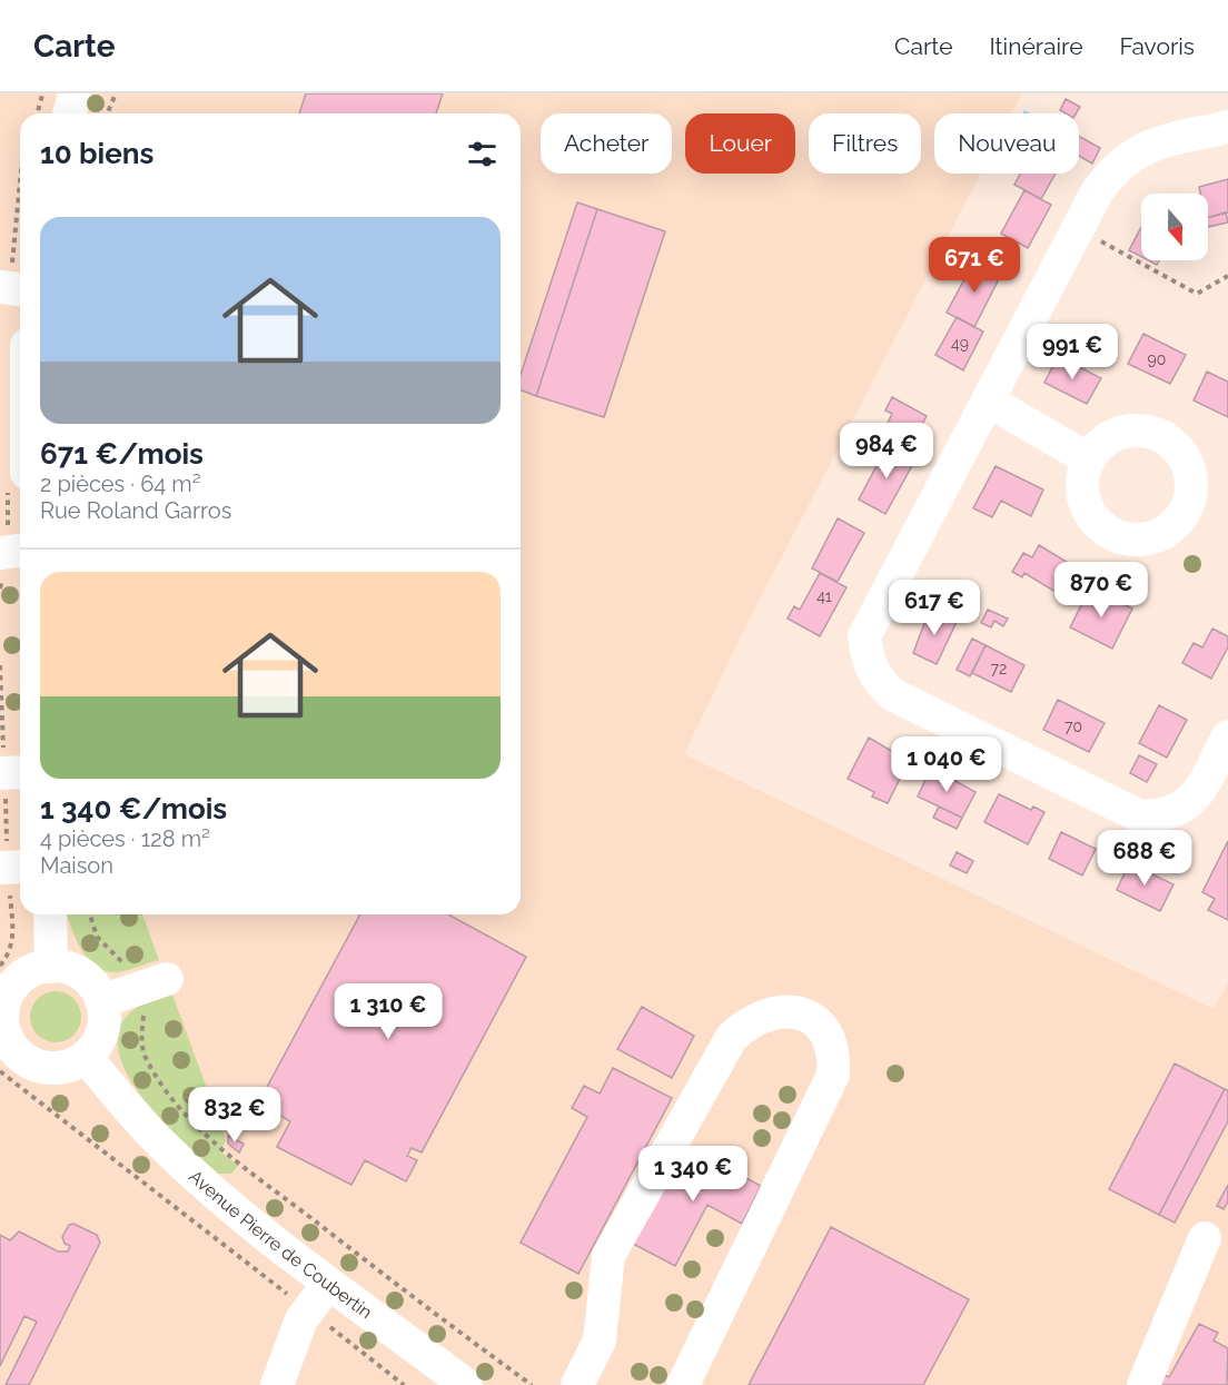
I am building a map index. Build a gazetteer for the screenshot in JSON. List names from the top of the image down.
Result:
{
  "streets": {
    "street": ["Avenue Pierre de Coubertin"]
  },
  "house_numbers": [
    "49",
    "90",
    "41",
    "72",
    "70"
  ],
  "north": "bottom",
  "page": {
    "header": "Carte",
    "nav": ["Carte", "Itinéraire", "Favoris"],
    "chip": [
      "Acheter",
      "Louer",
      "Filtres",
      "Nouveau"
    ],
    "heading": "10 biens",
    "list": [
      {
        "name": "671 €/mois",
        "note": "2 pièces · 64 m² · Rue Roland Garros"
      },
      {
        "name": "1 340 €/mois",
        "note": "4 pièces · 128 m² · Maison"
      }
    ],
    "price": [
      "671 €",
      "991 €",
      "984 €",
      "870 €",
      "617 €",
      "1 040 €",
      "688 €",
      "1 310 €",
      "832 €",
      "1 340 €"
    ]
  }
}
